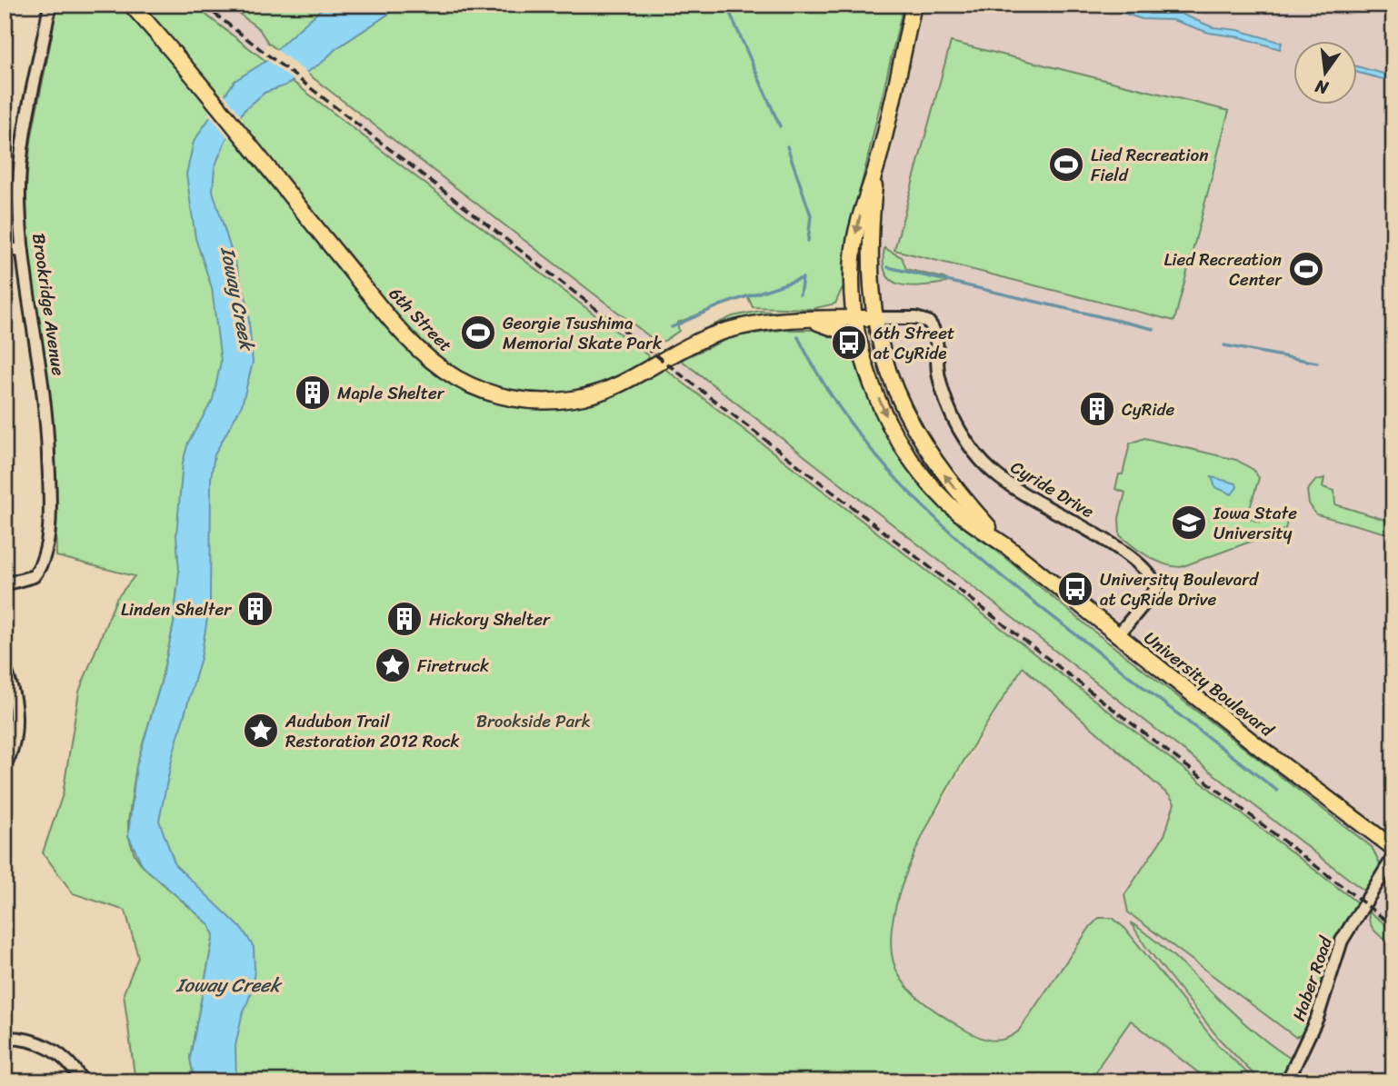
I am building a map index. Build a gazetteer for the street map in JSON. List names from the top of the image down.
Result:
{
  "streets": {
    "main road": ["6th Street", "University Boulevard"],
    "street": ["Brookridge Avenue", "Cyride Drive", "Haber Road"]
  },
  "crossings": [
    ["6th Street", "Cyride Drive"],
    ["6th Street", "University Boulevard"],
    ["Cyride Drive", "University Boulevard"]
  ],
  "water": ["Ioway Creek"],
  "parks": ["Brookside Park"],
  "places": {
    "sports": ["Lied Recreation Field", "Lied Recreation Center", "Georgie Tsushima Memorial Skate Park"],
    "bus stop": ["6th Street at CyRide", "University Boulevard at CyRide Drive"],
    "building": [
      "Maple Shelter",
      "CyRide",
      "Linden Shelter",
      "Hickory Shelter"
    ],
    "school or university": ["Iowa State University"],
    "place": ["Firetruck", "Audubon Trail Restoration 2012 Rock"]
  },
  "north": "bottom"
}
